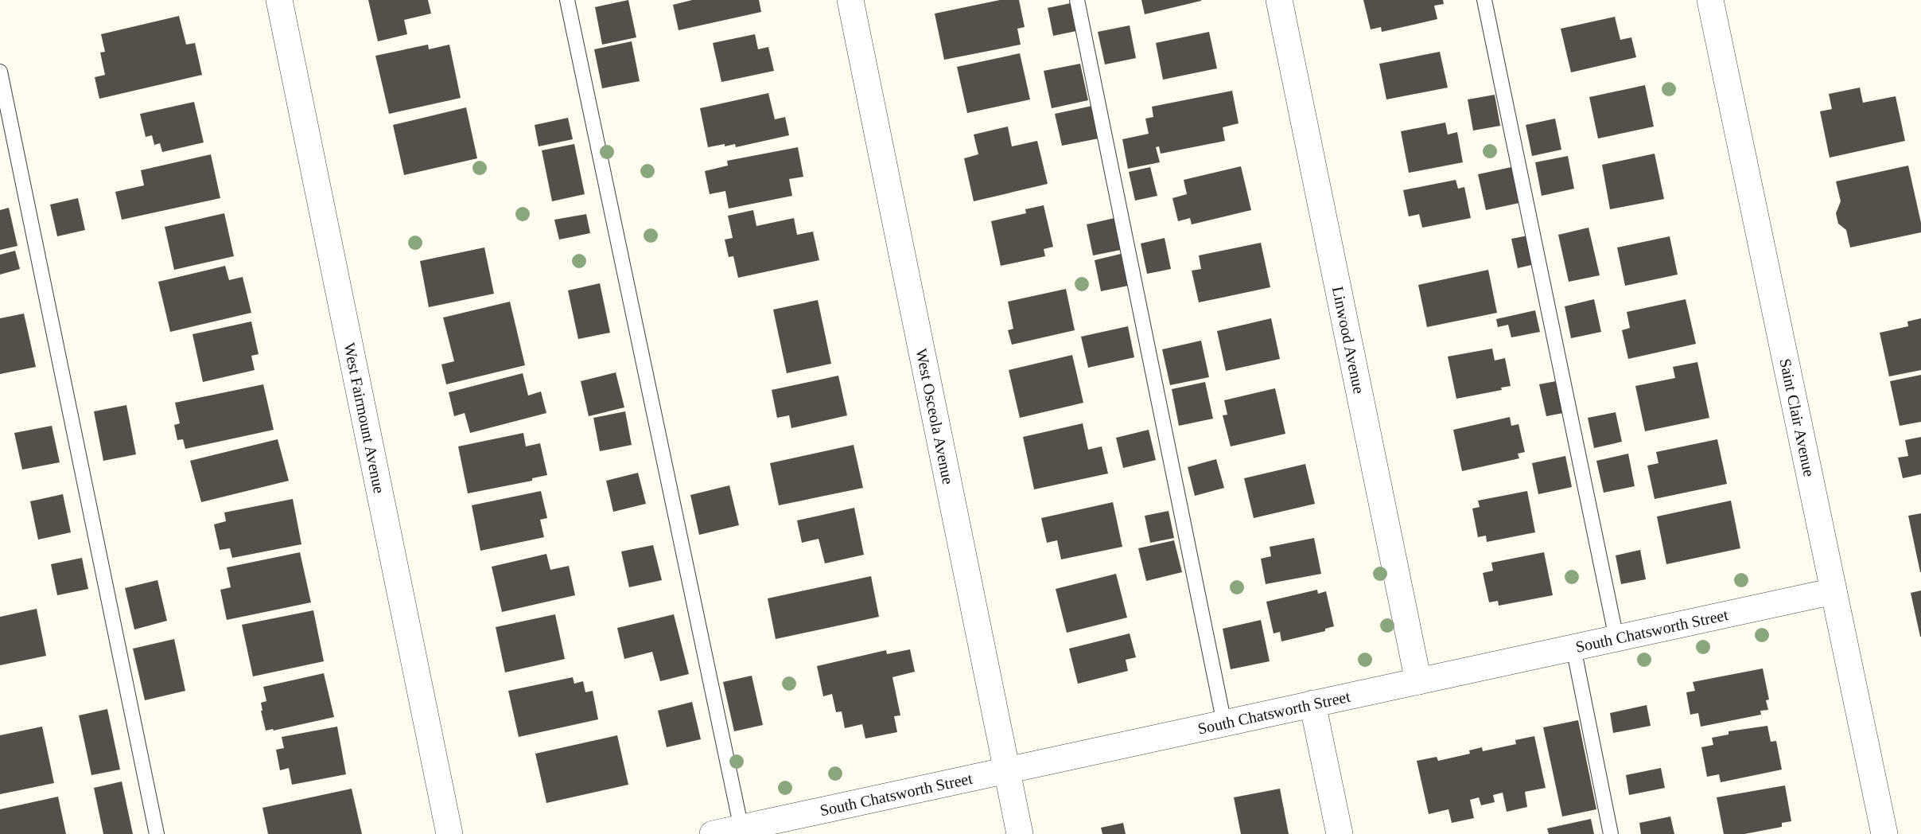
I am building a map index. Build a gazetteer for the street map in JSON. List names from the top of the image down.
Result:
{
  "streets": {
    "street": [
      "Linwood Avenue",
      "West Fairmount Avenue",
      "West Osceola Avenue",
      "Saint Clair Avenue",
      "South Chatsworth Street"
    ]
  },
  "crossings": [
    ["Linwood Avenue", "South Chatsworth Street"],
    ["West Osceola Avenue", "South Chatsworth Street"],
    ["Saint Clair Avenue", "South Chatsworth Street"]
  ]
}
